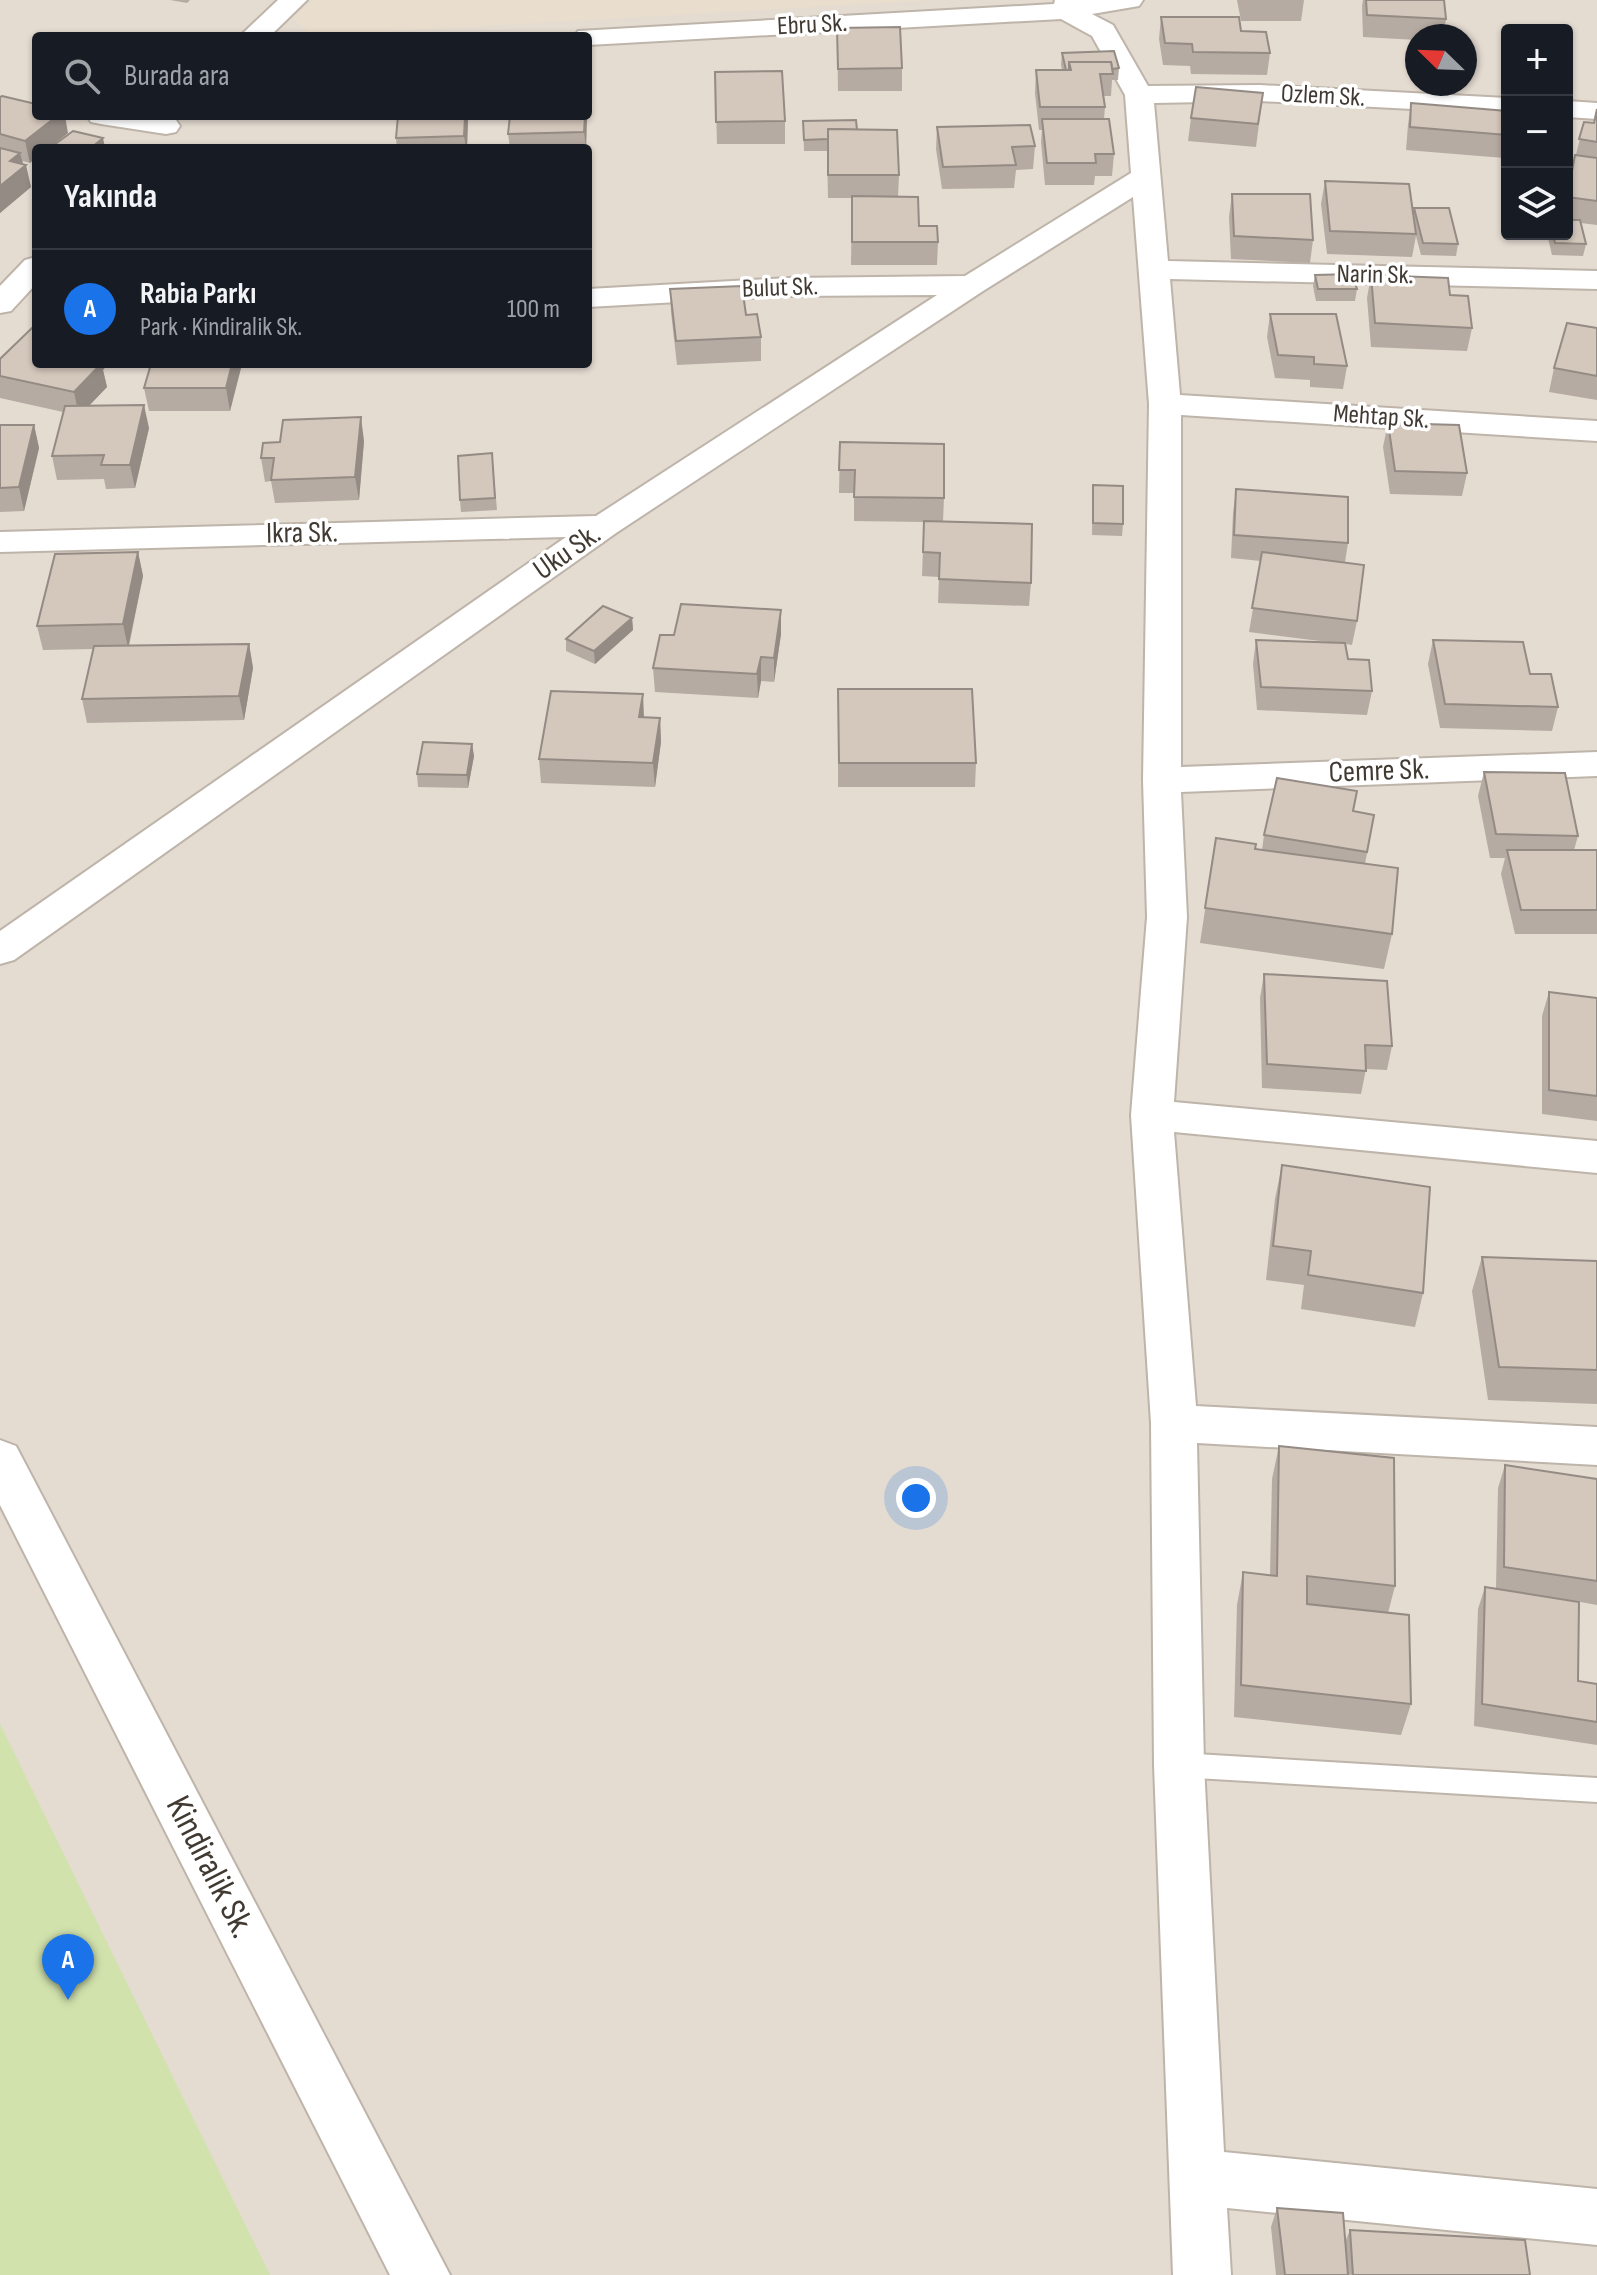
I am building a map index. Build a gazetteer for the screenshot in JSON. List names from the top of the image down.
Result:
{
  "streets": {
    "street": [
      "Ebru Sk.",
      "Ozlem Sk.",
      "Narin Sk.",
      "Bulut Sk.",
      "Mehtap Sk.",
      "Ikra Sk.",
      "Uku Sk.",
      "Cemre Sk.",
      "Kindiralik Sk."
    ]
  },
  "crossings": [
    ["Bulut Sk.", "Uku Sk."],
    ["Ikra Sk.", "Uku Sk."]
  ],
  "north": "top left",
  "page": {
    "map_buttons": ["+", "−"],
    "search": "Burada ara",
    "heading": "Yakında",
    "list": [
      {
        "mark": "A",
        "name": "Rabia Parkı",
        "note": "Park · Kindiralik Sk.",
        "value": "100 m"
      }
    ],
    "pins": "A"
  }
}
